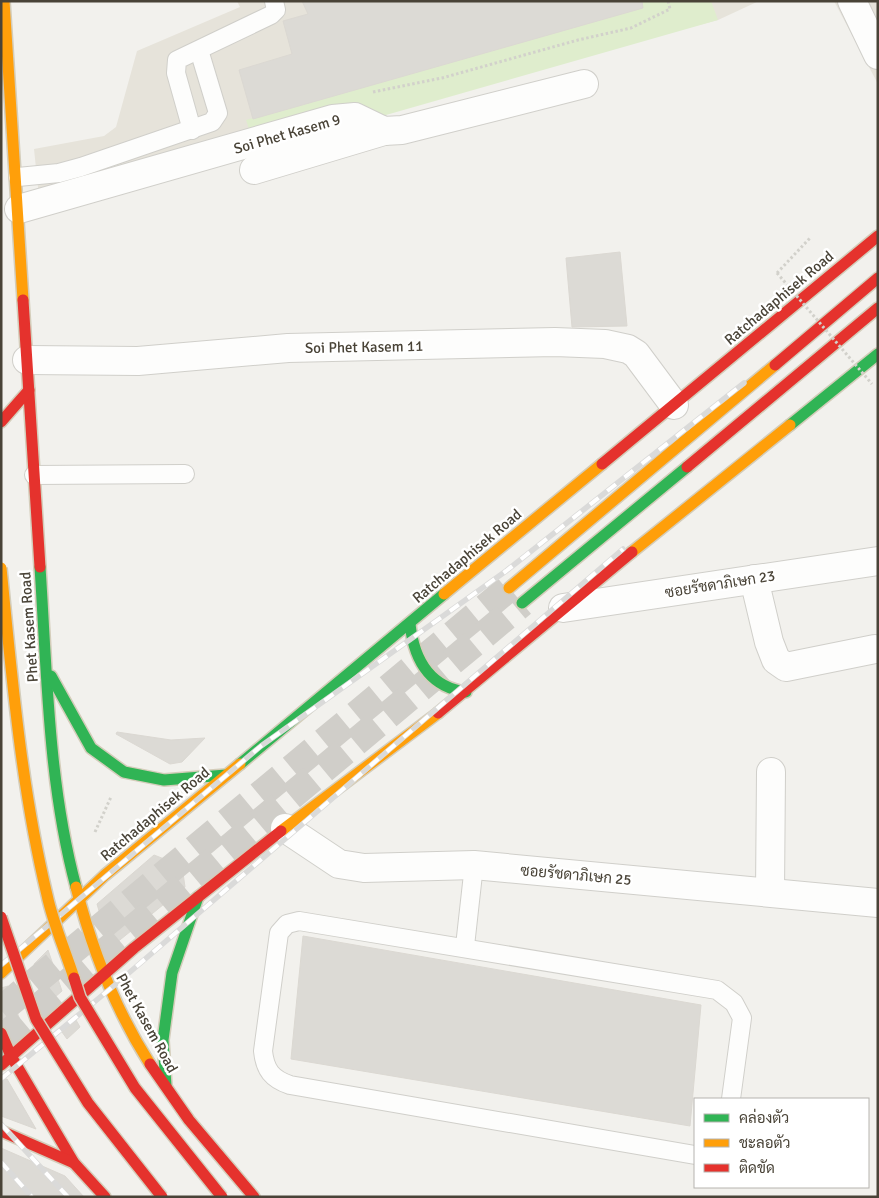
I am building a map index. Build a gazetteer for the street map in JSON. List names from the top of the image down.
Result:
{
  "streets": {
    "main road": ["Ratchadaphisek Road", "Phet Kasem Road"],
    "street": [
      "Soi Phet Kasem 9",
      "Soi Phet Kasem 11",
      "ซอยรัชดาภิเษก 23",
      "ซอยรัชดาภิเษก 25"
    ]
  },
  "crossings": [
    ["Soi Phet Kasem 9", "Phet Kasem Road"],
    ["Ratchadaphisek Road", "Soi Phet Kasem 11"],
    ["Ratchadaphisek Road", "Phet Kasem Road"],
    ["Soi Phet Kasem 11", "Phet Kasem Road"]
  ],
  "legend": ["คล่องตัว", "ชะลอตัว", "ติดขัด"]
}
